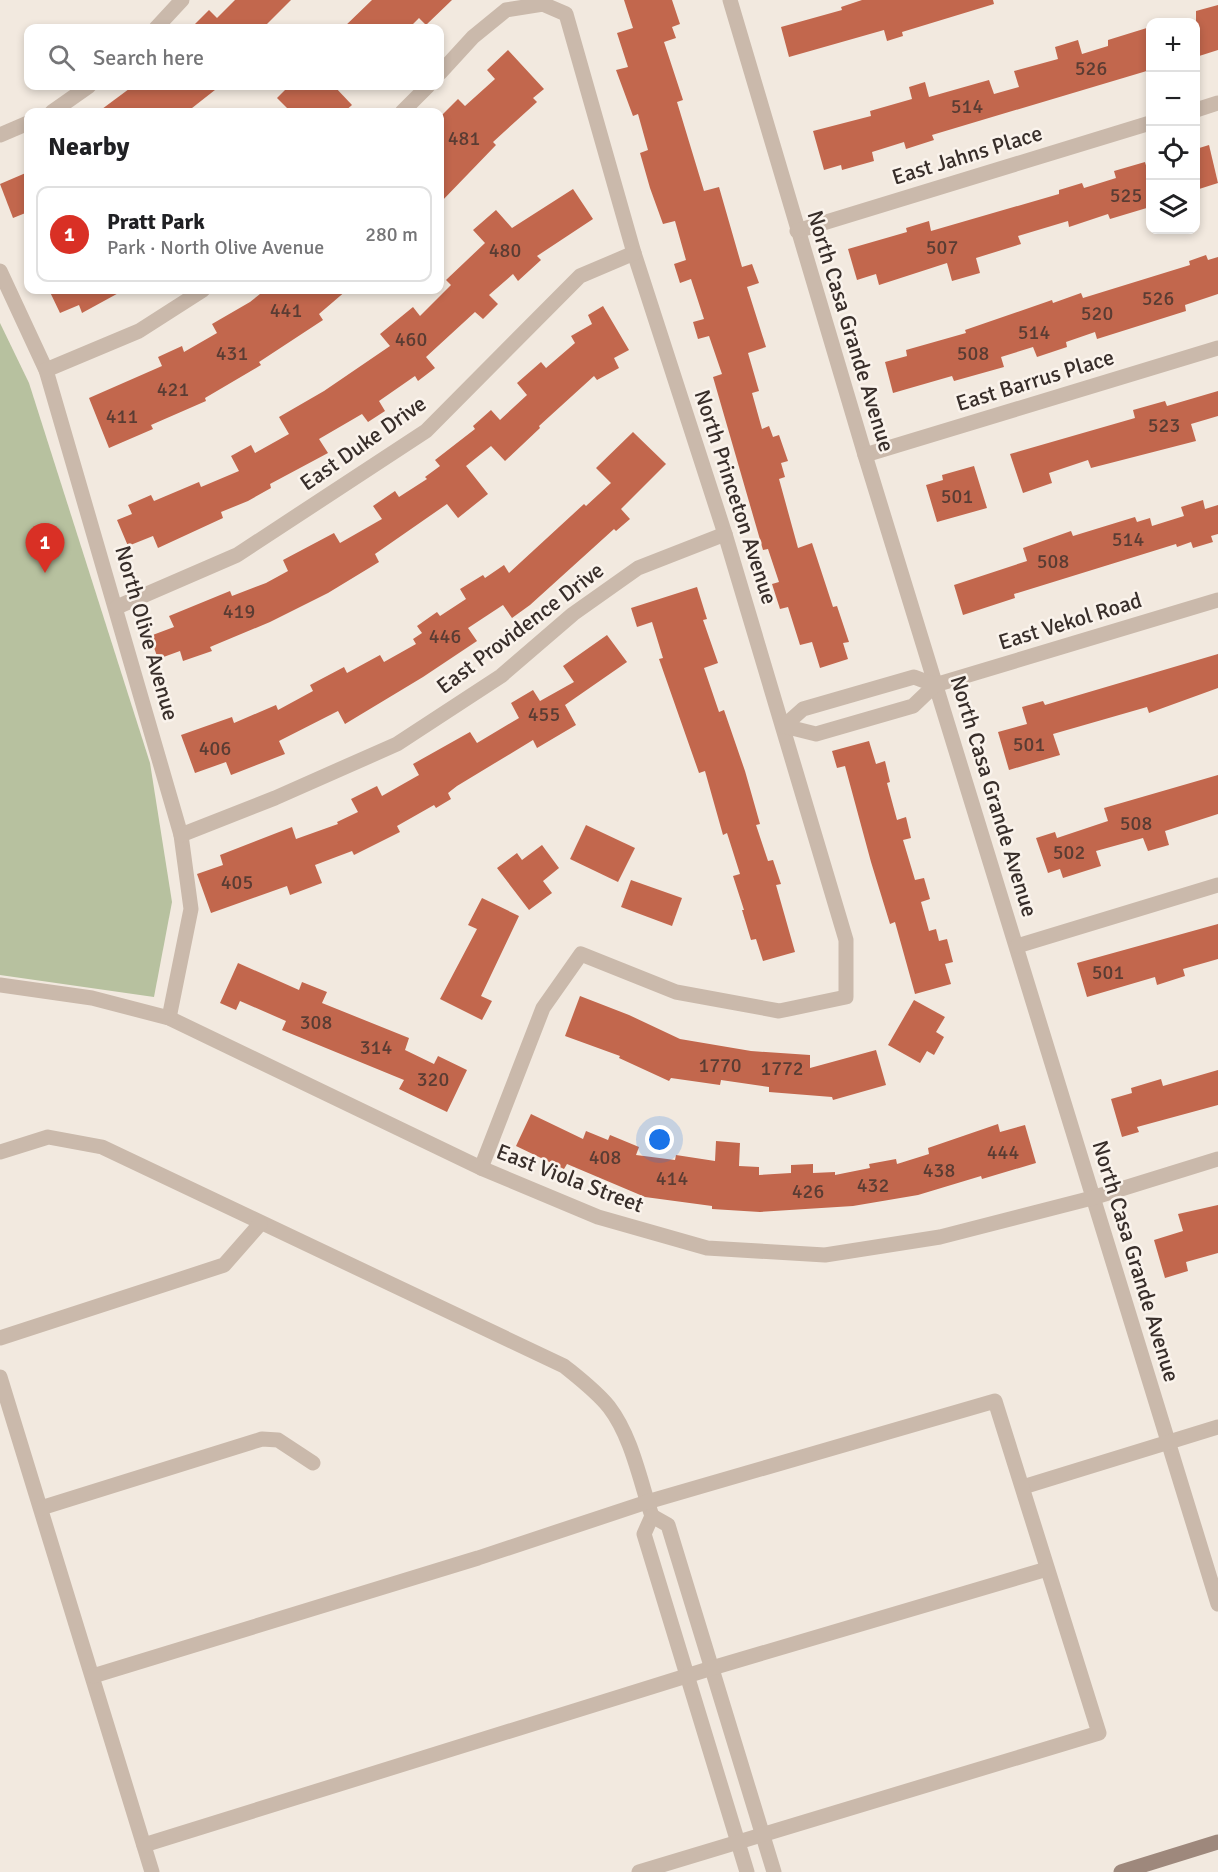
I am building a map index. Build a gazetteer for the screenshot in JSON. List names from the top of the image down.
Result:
{
  "streets": {
    "street": [
      "East Jahns Place",
      "North Casa Grande Avenue",
      "East Barrus Place",
      "East Duke Drive",
      "North Princeton Avenue",
      "East Vekol Road",
      "East Providence Drive",
      "North Olive Avenue",
      "East Viola Street"
    ]
  },
  "crossings": [
    ["East Jahns Place", "North Casa Grande Avenue"],
    ["North Casa Grande Avenue", "East Barrus Place"],
    ["North Casa Grande Avenue", "East Vekol Road"],
    ["North Casa Grande Avenue", "East Viola Street"],
    ["East Duke Drive", "North Princeton Avenue"],
    ["East Duke Drive", "North Olive Avenue"],
    ["North Princeton Avenue", "East Vekol Road"],
    ["North Princeton Avenue", "East Providence Drive"],
    ["North Princeton Avenue", "East Viola Street"],
    ["East Providence Drive", "North Olive Avenue"],
    ["North Olive Avenue", "East Viola Street"]
  ],
  "house_numbers": [
    "526",
    "514",
    "481",
    "525",
    "507",
    "480",
    "526",
    "441",
    "520",
    "514",
    "460",
    "431",
    "508",
    "421",
    "411",
    "523",
    "501",
    "514",
    "508",
    "419",
    "446",
    "455",
    "501",
    "406",
    "508",
    "502",
    "405",
    "501",
    "308",
    "314",
    "1770",
    "1772",
    "320",
    "444",
    "408",
    "438",
    "414",
    "432",
    "426"
  ],
  "page": {
    "map_buttons": ["+", "−"],
    "search": "Search here",
    "heading": "Nearby",
    "list": [
      {
        "mark": "1",
        "name": "Pratt Park",
        "note": "Park · North Olive Avenue",
        "value": "280 m"
      }
    ],
    "pins": "1"
  }
}
